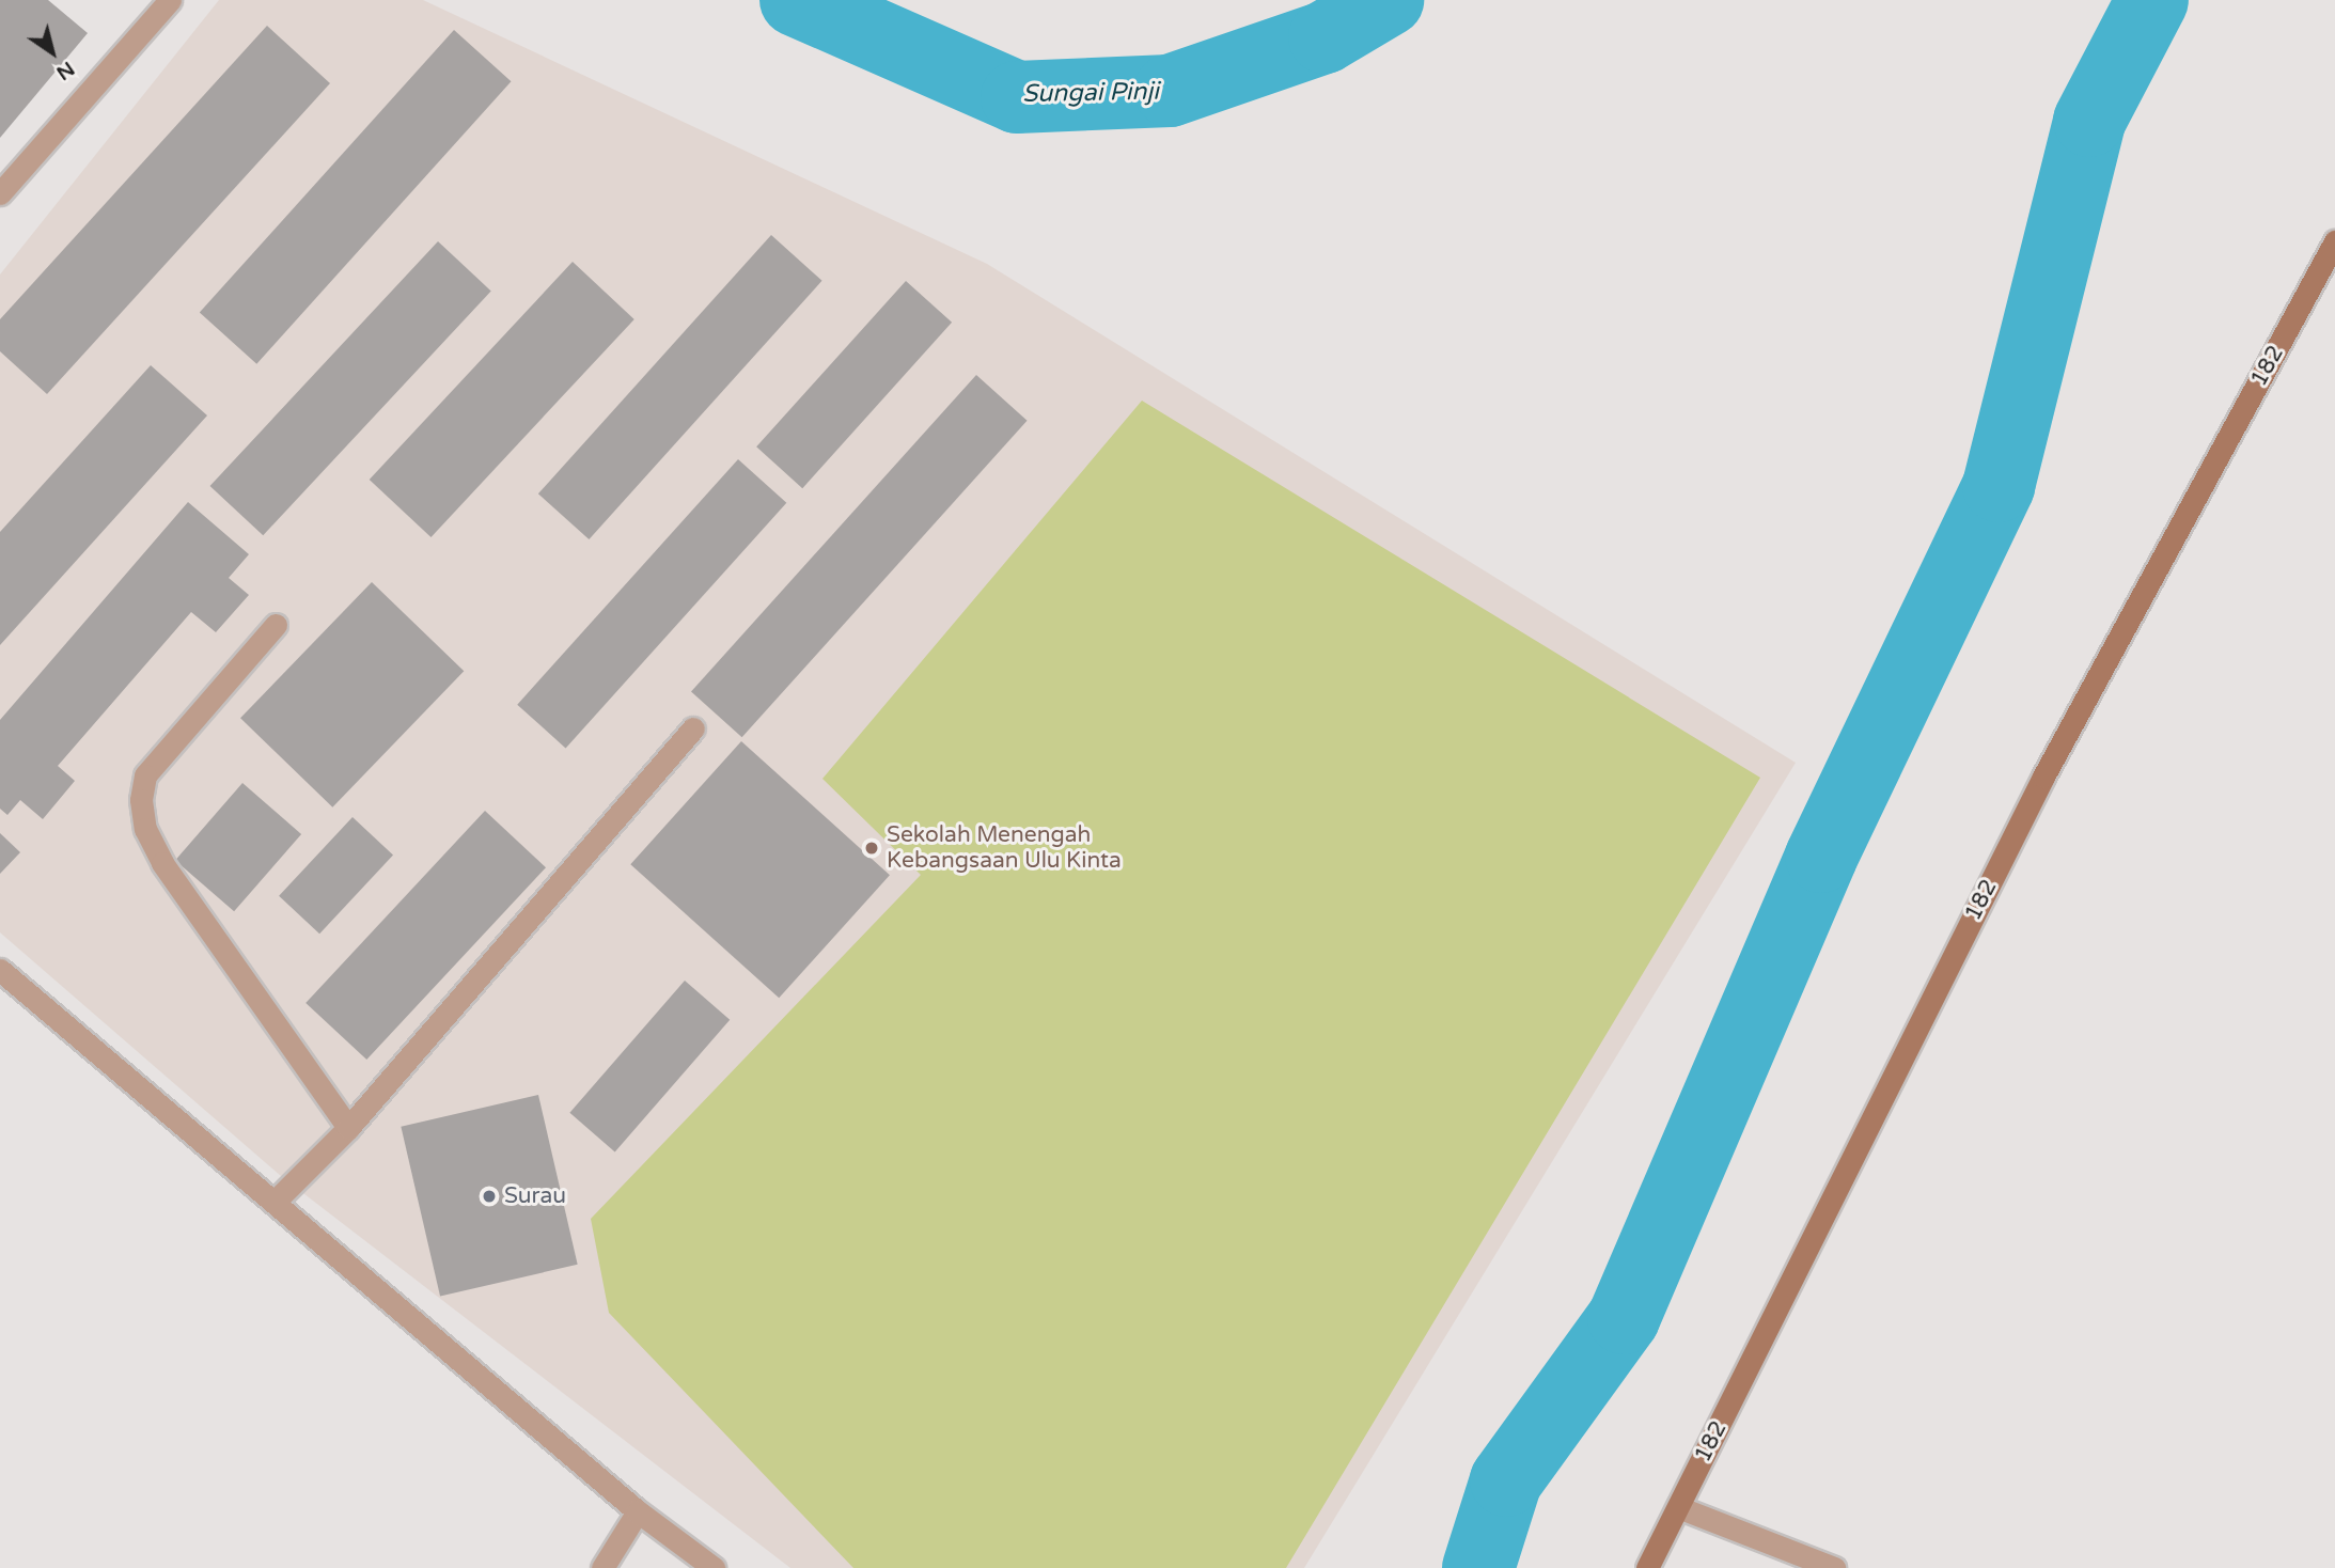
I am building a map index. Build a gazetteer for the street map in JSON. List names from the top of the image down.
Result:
{
  "streets": {
    "street": ["182"]
  },
  "water": ["Sungai Pinji"],
  "places": ["Sekolah Menengah Kebangsaan Ulu Kinta", "Surau"],
  "north": "bottom right"
}
